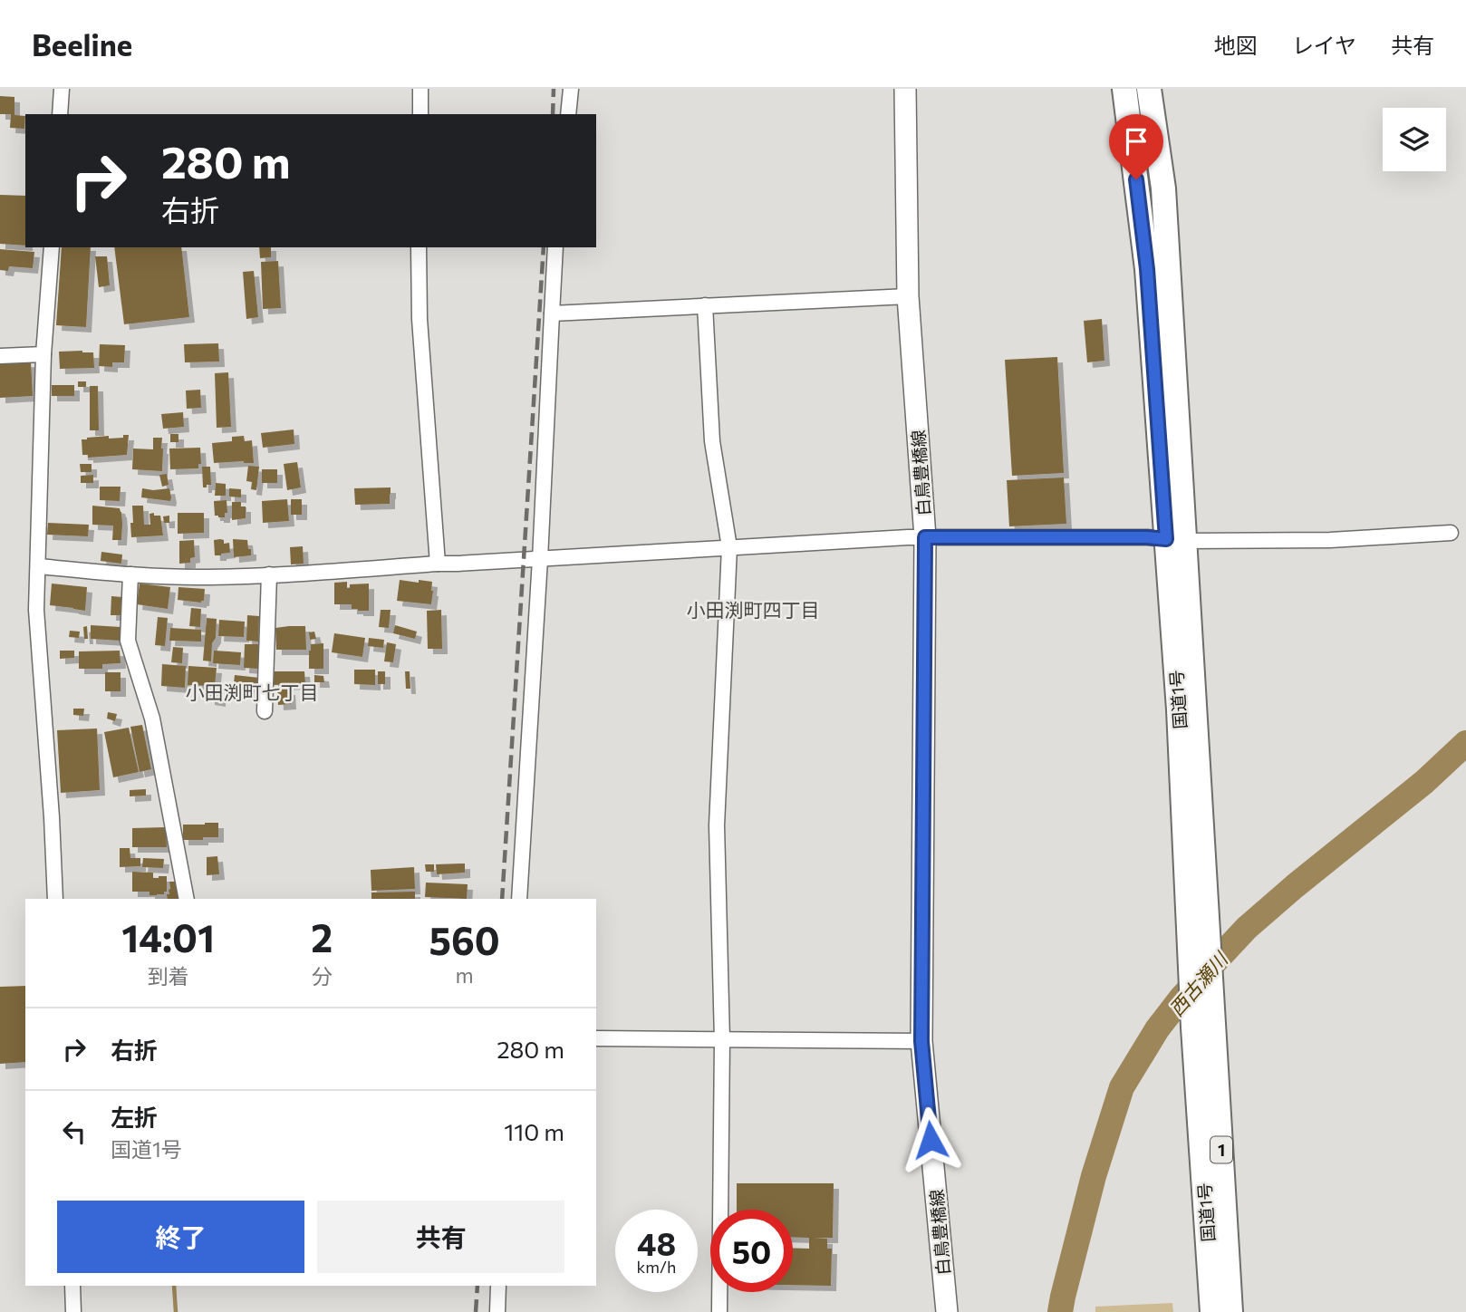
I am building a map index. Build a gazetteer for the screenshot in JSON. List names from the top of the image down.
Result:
{
  "streets": {
    "highway": ["国道1号", "1"],
    "main road": ["白鳥豊橋線"]
  },
  "districts": ["小田渕町四丁目", "小田渕町七丁目"],
  "water": ["西古瀬川"],
  "page": {
    "header": "Beeline",
    "nav": ["地図", "レイヤ", "共有"],
    "turn": ["280 m", "右折"],
    "eta": [
      "14:01",
      "到着",
      "2",
      "分",
      "560",
      "m"
    ],
    "list": [
      {
        "name": "右折",
        "value": "280 m"
      },
      {
        "name": "左折",
        "note": "国道1号",
        "value": "110 m"
      }
    ],
    "buttons": ["終了", "共有"],
    "speed": "48 km/h",
    "limit": "50"
  }
}
